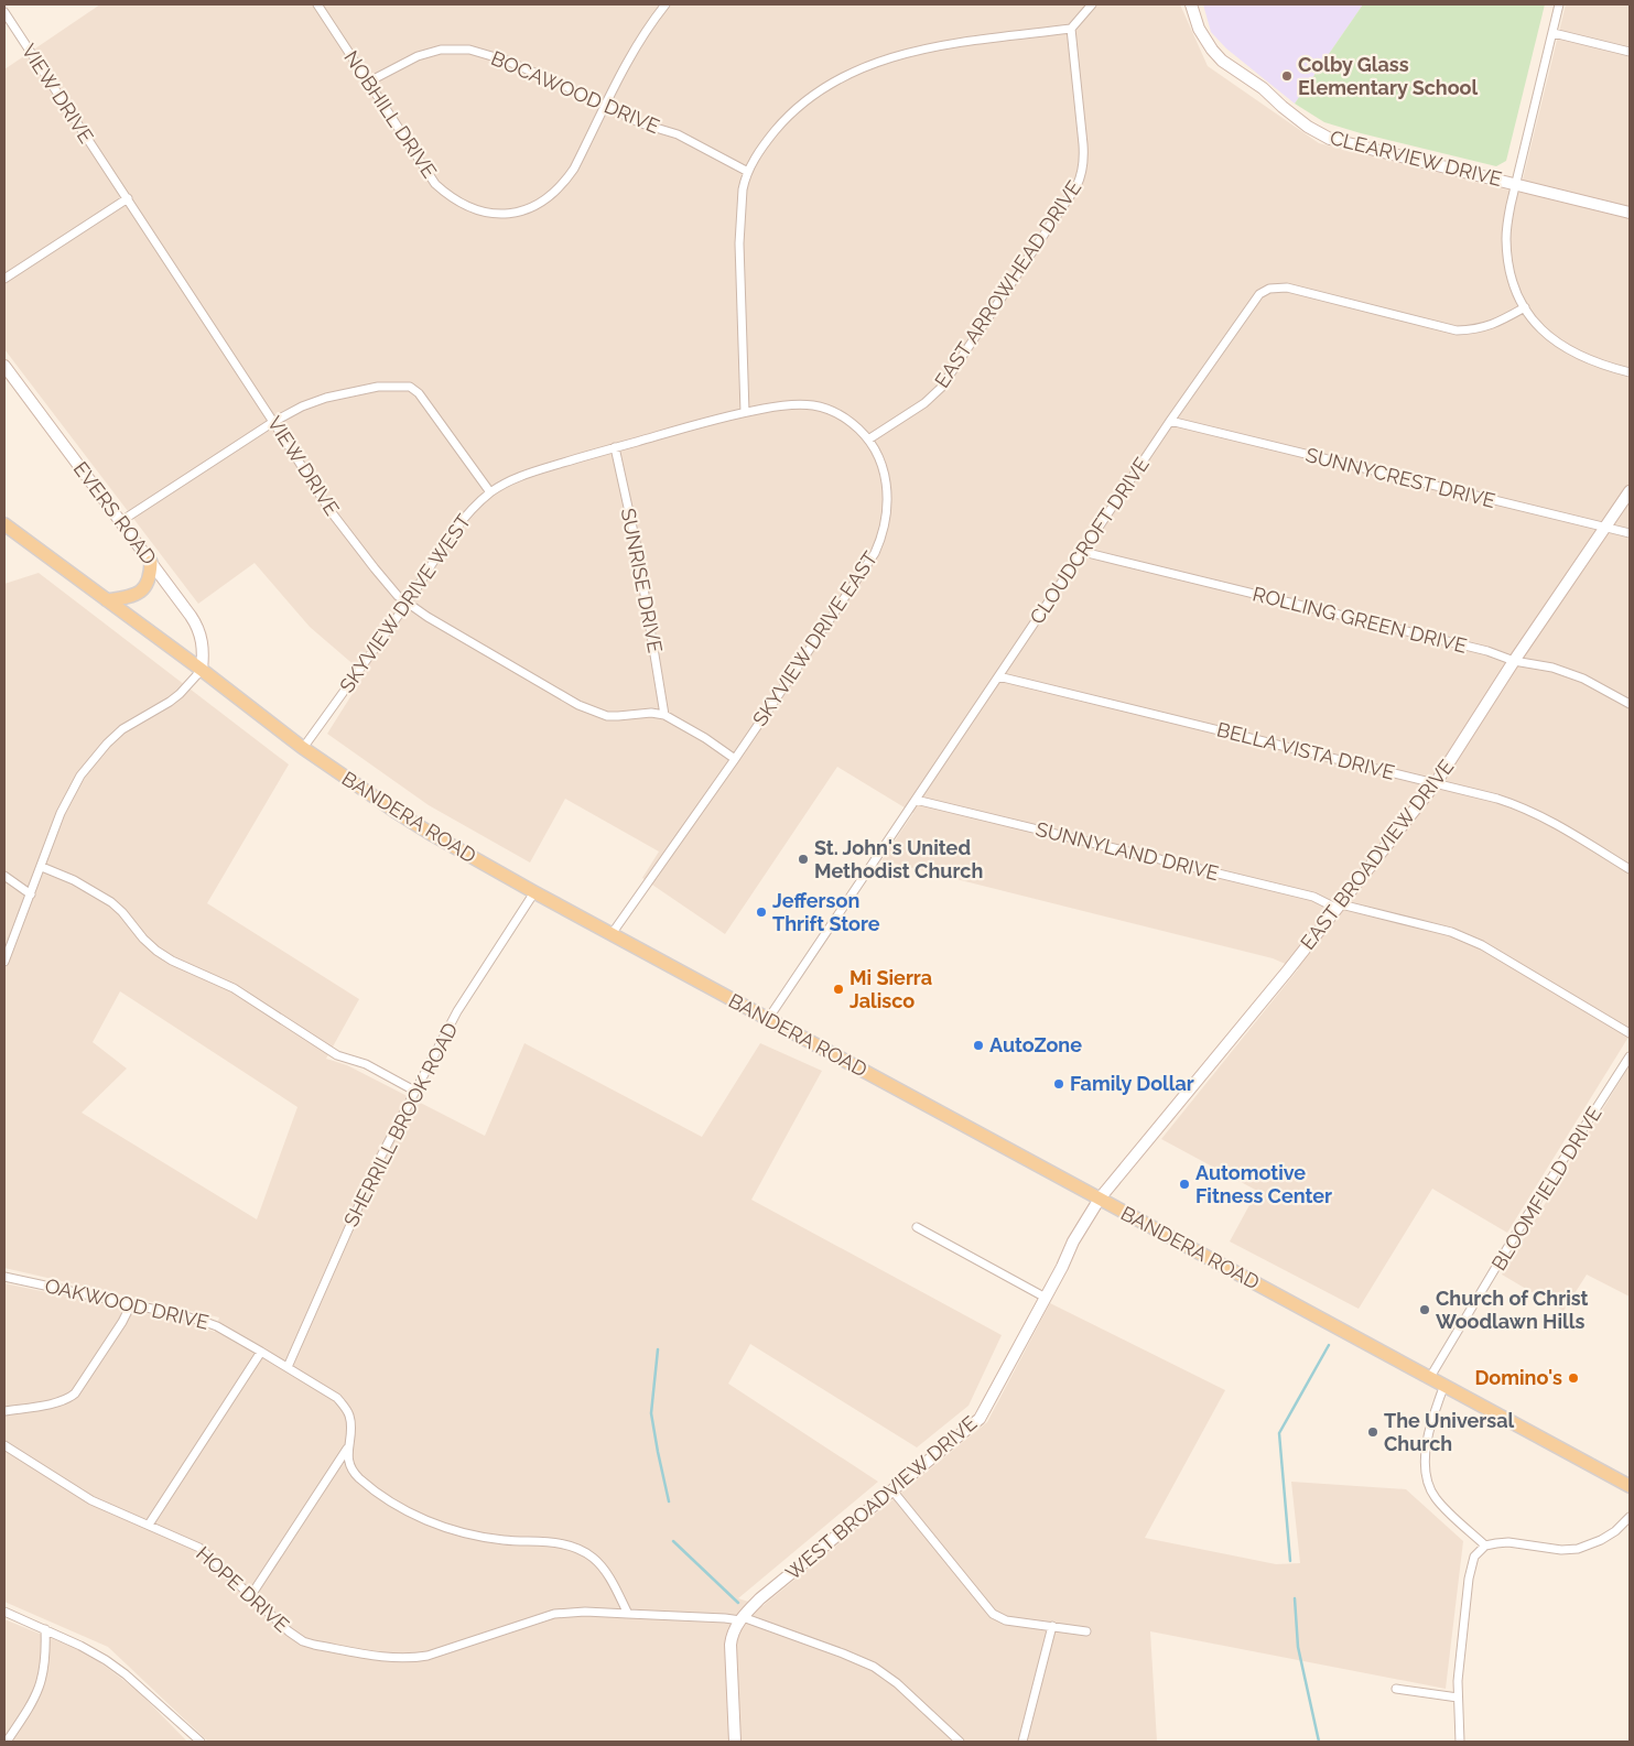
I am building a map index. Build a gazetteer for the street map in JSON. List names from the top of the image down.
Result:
{
  "streets": {
    "main road": ["BANDERA ROAD"],
    "street": [
      "BOCAWOOD DRIVE",
      "VIEW DRIVE",
      "NOBHILL DRIVE",
      "CLEARVIEW DRIVE",
      "EAST ARROWHEAD DRIVE",
      "SUNNYCREST DRIVE",
      "EVERS ROAD",
      "CLOUDCROFT DRIVE",
      "SUNRISE DRIVE",
      "SKYVIEW DRIVE WEST",
      "ROLLING GREEN DRIVE",
      "SKYVIEW DRIVE EAST",
      "BELLA VISTA DRIVE",
      "SUNNYLAND DRIVE",
      "EAST BROADVIEW DRIVE",
      "SHERRILL BROOK ROAD",
      "BLOOMFIELD DRIVE",
      "OAKWOOD DRIVE",
      "WEST BROADVIEW DRIVE",
      "HOPE DRIVE"
    ]
  },
  "crossings": [
    ["BOCAWOOD DRIVE", "NOBHILL DRIVE"],
    ["VIEW DRIVE", "SUNRISE DRIVE"],
    ["VIEW DRIVE", "SKYVIEW DRIVE WEST"],
    ["VIEW DRIVE", "SKYVIEW DRIVE EAST"],
    ["EAST ARROWHEAD DRIVE", "SKYVIEW DRIVE EAST"],
    ["SUNNYCREST DRIVE", "CLOUDCROFT DRIVE"],
    ["SUNNYCREST DRIVE", "EAST BROADVIEW DRIVE"],
    ["EVERS ROAD", "BANDERA ROAD"],
    ["CLOUDCROFT DRIVE", "ROLLING GREEN DRIVE"],
    ["CLOUDCROFT DRIVE", "BELLA VISTA DRIVE"],
    ["CLOUDCROFT DRIVE", "BANDERA ROAD"],
    ["CLOUDCROFT DRIVE", "SUNNYLAND DRIVE"],
    ["SUNRISE DRIVE", "SKYVIEW DRIVE WEST"],
    ["SKYVIEW DRIVE WEST", "SKYVIEW DRIVE EAST"],
    ["SKYVIEW DRIVE WEST", "BANDERA ROAD"],
    ["ROLLING GREEN DRIVE", "EAST BROADVIEW DRIVE"],
    ["SKYVIEW DRIVE EAST", "BANDERA ROAD"],
    ["BELLA VISTA DRIVE", "EAST BROADVIEW DRIVE"],
    ["BANDERA ROAD", "EAST BROADVIEW DRIVE"],
    ["BANDERA ROAD", "SHERRILL BROOK ROAD"],
    ["BANDERA ROAD", "BLOOMFIELD DRIVE"],
    ["BANDERA ROAD", "WEST BROADVIEW DRIVE"],
    ["SUNNYLAND DRIVE", "EAST BROADVIEW DRIVE"],
    ["EAST BROADVIEW DRIVE", "WEST BROADVIEW DRIVE"],
    ["SHERRILL BROOK ROAD", "OAKWOOD DRIVE"],
    ["OAKWOOD DRIVE", "HOPE DRIVE"]
  ],
  "places": [
    "Colby Glass Elementary School",
    "St. John's United Methodist Church",
    "Jefferson Thrift Store",
    "Mi Sierra Jalisco",
    "AutoZone",
    "Family Dollar",
    "Automotive Fitness Center",
    "Church of Christ Woodlawn Hills",
    "Domino's",
    "The Universal Church"
  ]
}
